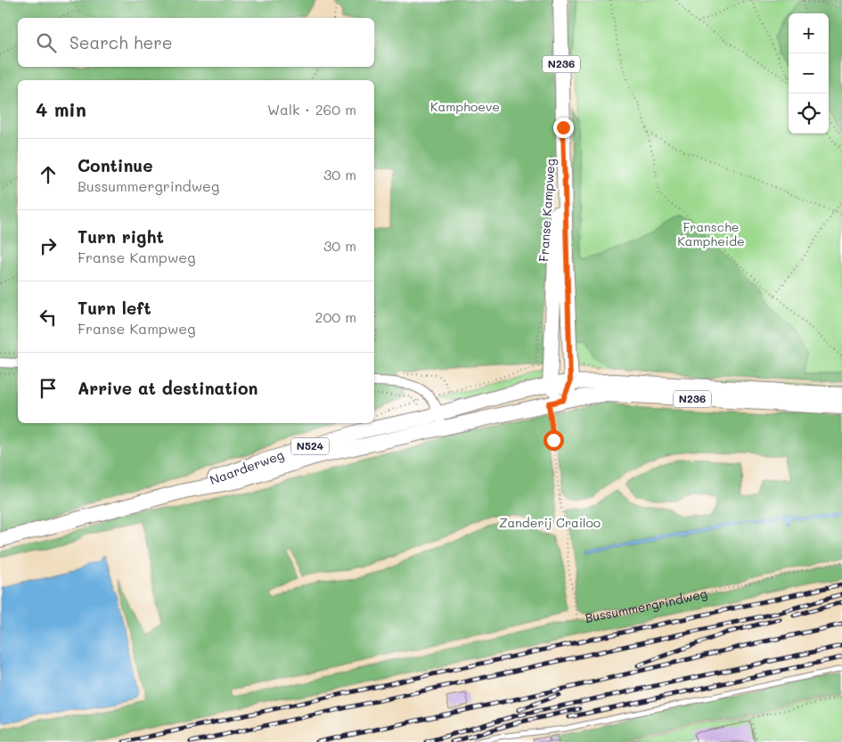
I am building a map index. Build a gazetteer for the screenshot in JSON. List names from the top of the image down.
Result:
{
  "streets": {
    "main road": [
      "N236",
      "Franse Kampweg",
      "N524",
      "Naarderweg"
    ],
    "path": ["Bussummergrindweg"]
  },
  "crossings": [
    ["N236", "Franse Kampweg"],
    ["N236", "N524"],
    ["N236", "Bussummergrindweg"],
    ["Franse Kampweg", "N524"],
    ["Franse Kampweg", "Bussummergrindweg"],
    ["N524", "Naarderweg"],
    ["N524", "Bussummergrindweg"]
  ],
  "parks": ["Kamphoeve", "Fransche Kampheide", "Zanderij Crailoo"],
  "page": {
    "map_buttons": ["+", "−"],
    "search": "Search here",
    "heading": ["4 min", "Walk · 260 m"],
    "list": [
      ["Continue", "Bussummergrindweg", "30 m"],
      ["Turn right", "Franse Kampweg", "30 m"],
      ["Turn left", "Franse Kampweg", "200 m"],
      "Arrive at destination"
    ]
  }
}
